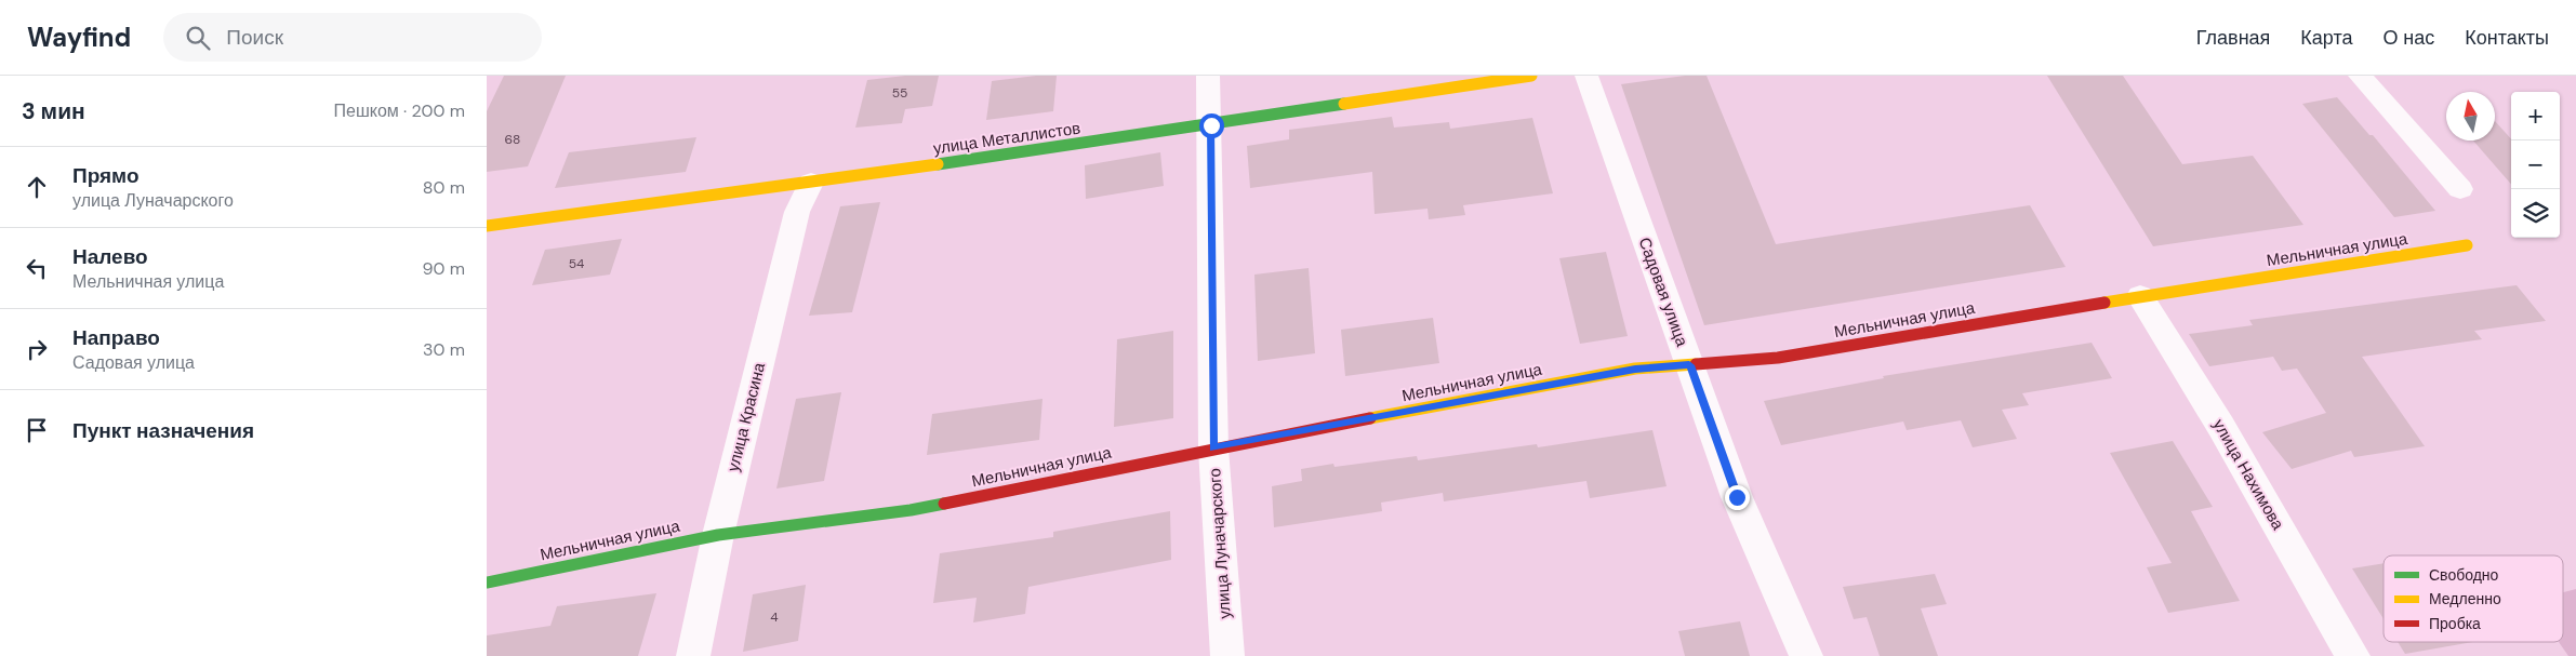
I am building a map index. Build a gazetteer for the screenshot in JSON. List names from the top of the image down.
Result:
{
  "streets": {
    "street": [
      "улица Металлистов",
      "Мельничная улица",
      "Садовая улица",
      "улица Красина",
      "улица Нахимова",
      "улица Луначарского"
    ]
  },
  "crossings": [
    ["улица Металлистов", "улица Красина"],
    ["улица Металлистов", "улица Луначарского"],
    ["Мельничная улица", "Садовая улица"],
    ["Мельничная улица", "улица Красина"],
    ["Мельничная улица", "улица Нахимова"],
    ["Мельничная улица", "улица Луначарского"]
  ],
  "house_numbers": [
    "55",
    "68",
    "54",
    "4"
  ],
  "legend": ["Свободно", "Медленно", "Пробка"],
  "north": "top",
  "page": {
    "header": "Wayfind",
    "search": "Поиск",
    "nav": [
      "Главная",
      "Карта",
      "О нас",
      "Контакты"
    ],
    "heading": ["3 мин", "Пешком · 200 m"],
    "map_buttons": ["+", "−"],
    "list": [
      ["Прямо", "улица Луначарского", "80 m"],
      ["Налево", "Мельничная улица", "90 m"],
      ["Направо", "Садовая улица", "30 m"],
      "Пункт назначения"
    ]
  }
}
